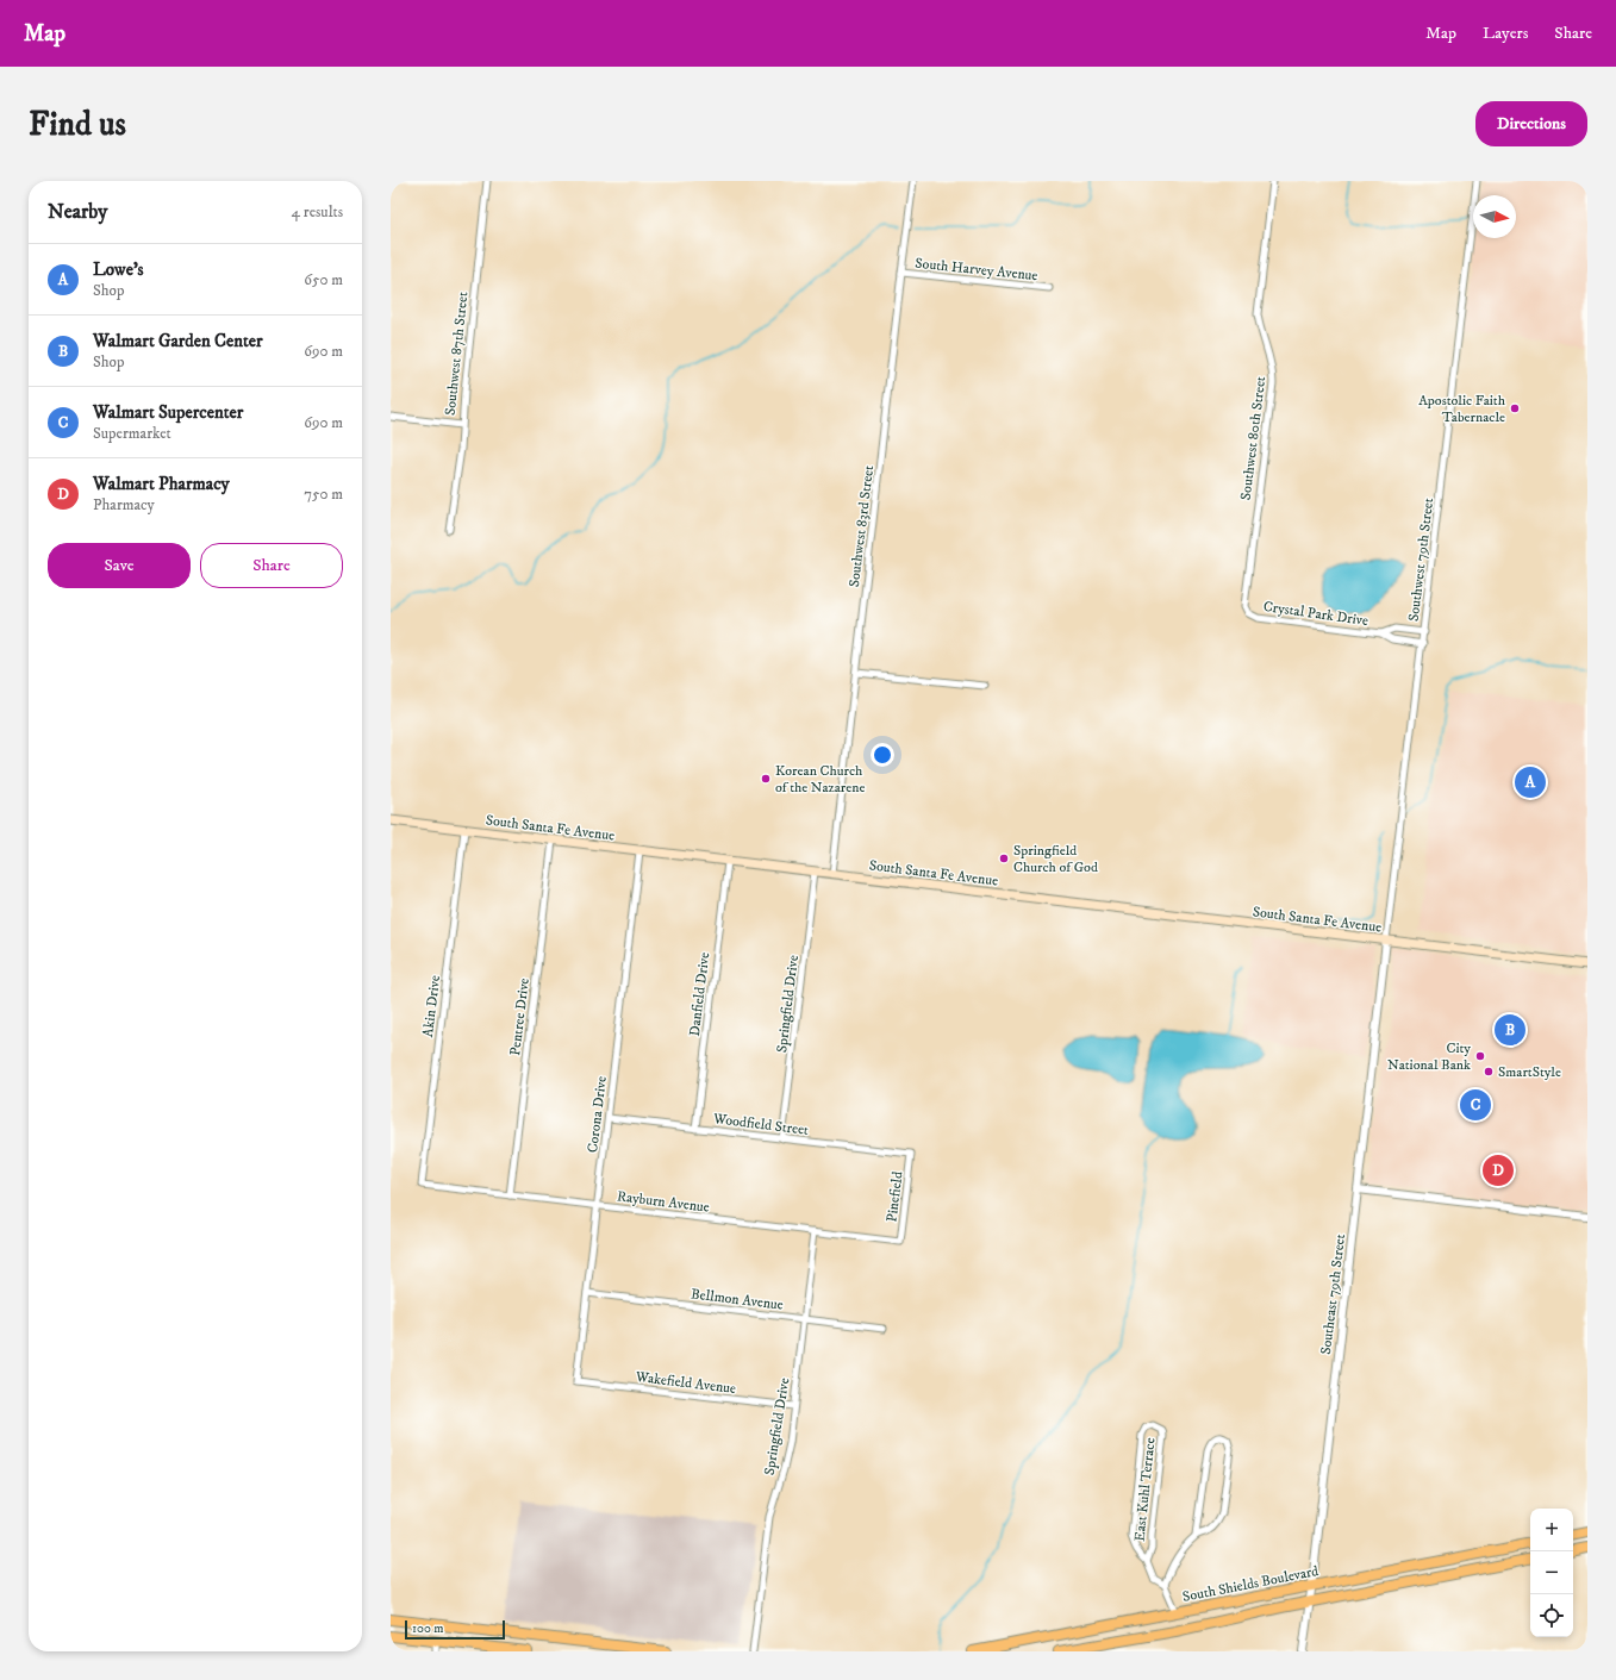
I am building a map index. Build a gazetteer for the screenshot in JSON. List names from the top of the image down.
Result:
{
  "streets": {
    "main road": ["South Santa Fe Avenue", "South Shields Boulevard"],
    "street": [
      "South Harvey Avenue",
      "Southwest 87th Street",
      "Southwest 80th Street",
      "Southwest 83rd Street",
      "Southwest 79th Street",
      "Crystal Park Drive",
      "Danfield Drive",
      "Springfield Drive",
      "Akin Drive",
      "Pentree Drive",
      "Corona Drive",
      "Woodfield Street",
      "Pinefield",
      "Rayburn Avenue",
      "Southeast 79th Street",
      "Bellmon Avenue",
      "Wakefield Avenue",
      "East Kuhl Terrace"
    ]
  },
  "crossings": [
    ["South Harvey Avenue", "Southwest 83rd Street"],
    ["Southwest 80th Street", "Crystal Park Drive"],
    ["Southwest 83rd Street", "South Santa Fe Avenue"],
    ["Southwest 79th Street", "Crystal Park Drive"],
    ["Southwest 79th Street", "South Santa Fe Avenue"],
    ["Southwest 79th Street", "Southeast 79th Street"],
    ["South Santa Fe Avenue", "Danfield Drive"],
    ["South Santa Fe Avenue", "Springfield Drive"],
    ["South Santa Fe Avenue", "Akin Drive"],
    ["South Santa Fe Avenue", "Pentree Drive"],
    ["South Santa Fe Avenue", "Corona Drive"],
    ["South Santa Fe Avenue", "Southeast 79th Street"],
    ["Danfield Drive", "Woodfield Street"],
    ["Springfield Drive", "Woodfield Street"],
    ["Springfield Drive", "Rayburn Avenue"],
    ["Springfield Drive", "Bellmon Avenue"],
    ["Springfield Drive", "Wakefield Avenue"],
    ["Akin Drive", "Rayburn Avenue"],
    ["Pentree Drive", "Rayburn Avenue"],
    ["Corona Drive", "Woodfield Street"],
    ["Corona Drive", "Rayburn Avenue"],
    ["Corona Drive", "Bellmon Avenue"],
    ["Corona Drive", "Wakefield Avenue"],
    ["Woodfield Street", "Pinefield"],
    ["Pinefield", "Rayburn Avenue"],
    ["Southeast 79th Street", "South Shields Boulevard"]
  ],
  "places": [
    "Apostolic Faith Tabernacle",
    "Korean Church of the Nazarene",
    "Springfield Church of God",
    "City National Bank",
    "SmartStyle"
  ],
  "scale_bar": "100 m",
  "north": "right",
  "page": {
    "header": "Map",
    "nav": ["Map", "Layers", "Share"],
    "buttons": [
      "Directions",
      ["Save", "Share"]
    ],
    "title": "Find us",
    "heading": ["Nearby", "4 results"],
    "list": [
      {
        "mark": "A",
        "name": "Lowe's",
        "note": "Shop",
        "value": "650 m"
      },
      {
        "mark": "B",
        "name": "Walmart Garden Center",
        "note": "Shop",
        "value": "690 m"
      },
      {
        "mark": "C",
        "name": "Walmart Supercenter",
        "note": "Supermarket",
        "value": "690 m"
      },
      {
        "mark": "D",
        "name": "Walmart Pharmacy",
        "note": "Pharmacy",
        "value": "750 m"
      }
    ],
    "pins": [
      "A",
      "B",
      "C",
      "D"
    ],
    "map_buttons": ["+", "−"],
    "scale": "100 m"
  }
}
